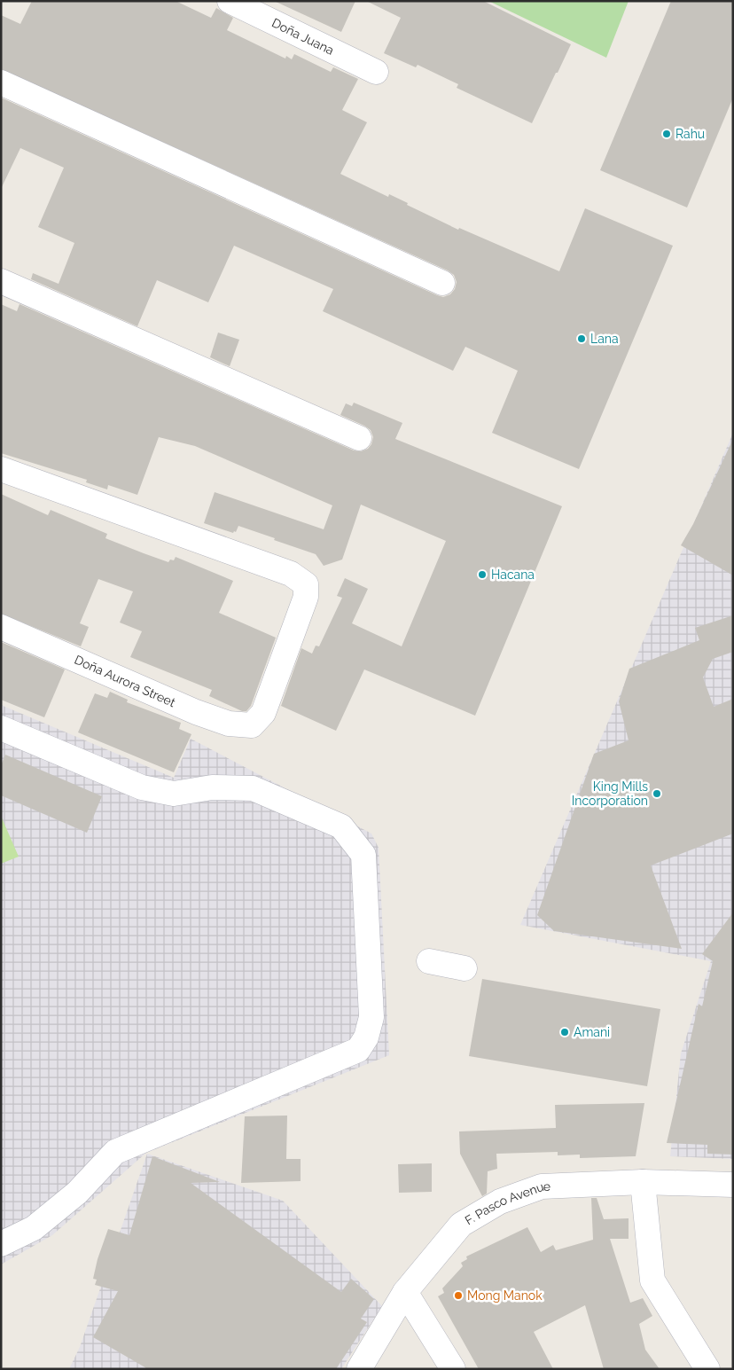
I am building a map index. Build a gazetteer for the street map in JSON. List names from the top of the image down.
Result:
{
  "streets": {
    "street": ["Doña Juana", "Doña Aurora Street", "F. Pasco Avenue"]
  },
  "places": [
    "Rahu",
    "Lana",
    "Hacana",
    "King Mills Incorporation",
    "Amani",
    "Mong Manok"
  ]
}
